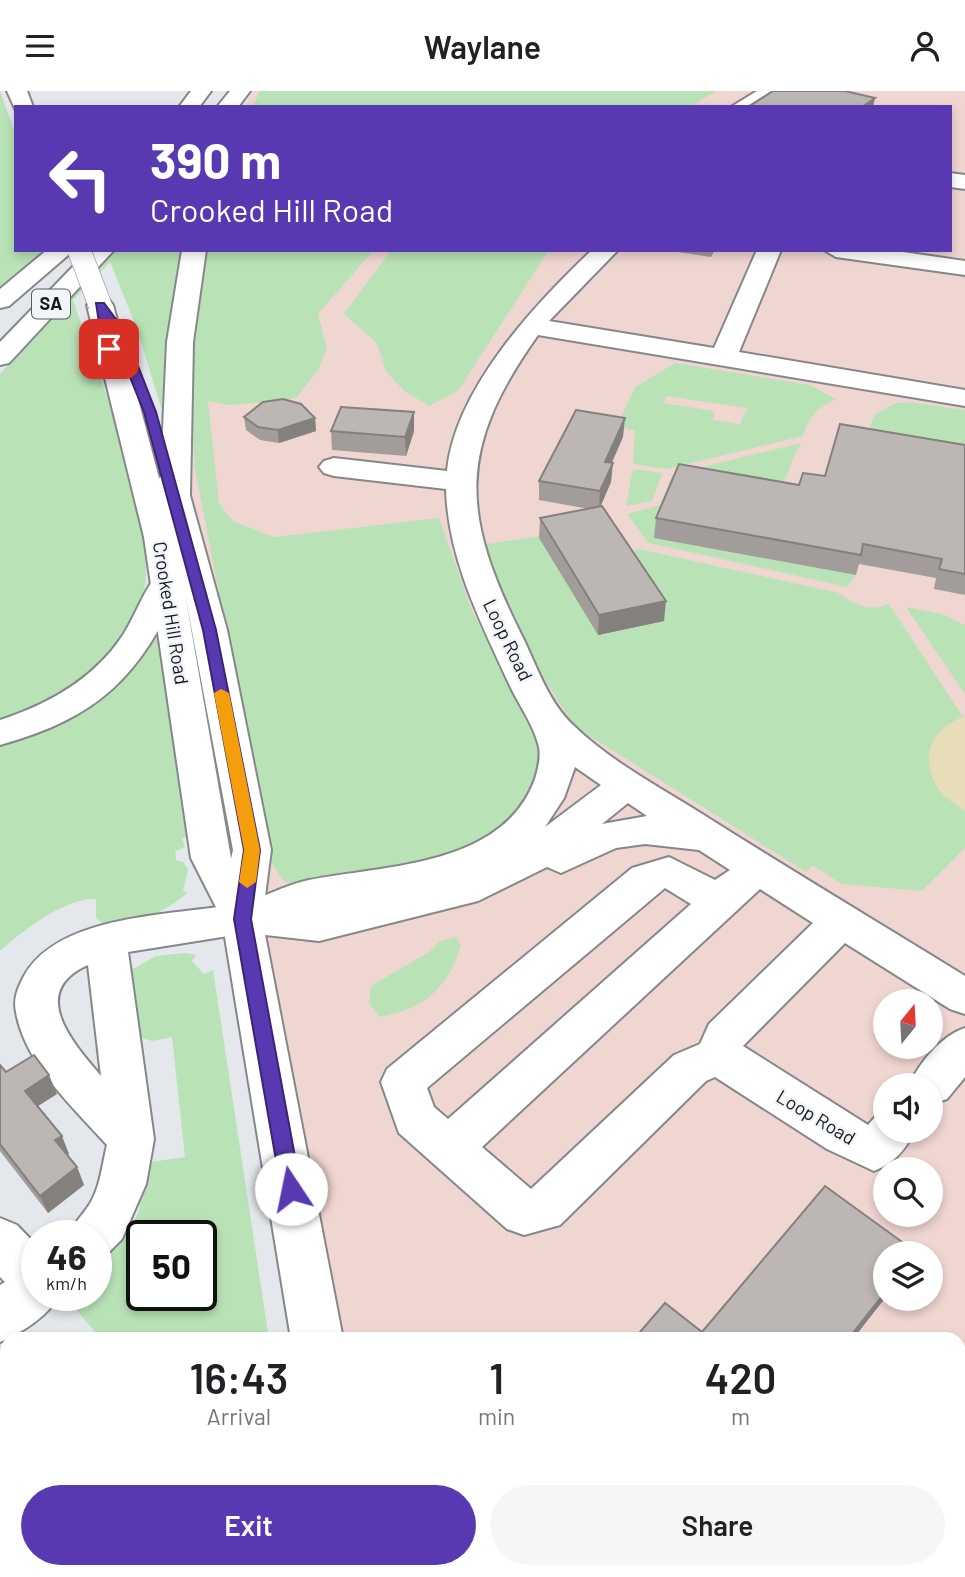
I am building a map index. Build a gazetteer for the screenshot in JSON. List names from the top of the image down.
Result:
{
  "streets": {
    "main road": ["SA", "Crooked Hill Road", "Loop Road"]
  },
  "north": "top",
  "page": {
    "header": "Waylane",
    "turn": ["390 m", "Crooked Hill Road"],
    "speed": "46 km/h",
    "limit": "50",
    "eta": [
      "16:43",
      "Arrival",
      "1",
      "min",
      "420",
      "m"
    ],
    "buttons": ["Exit", "Share"]
  }
}
